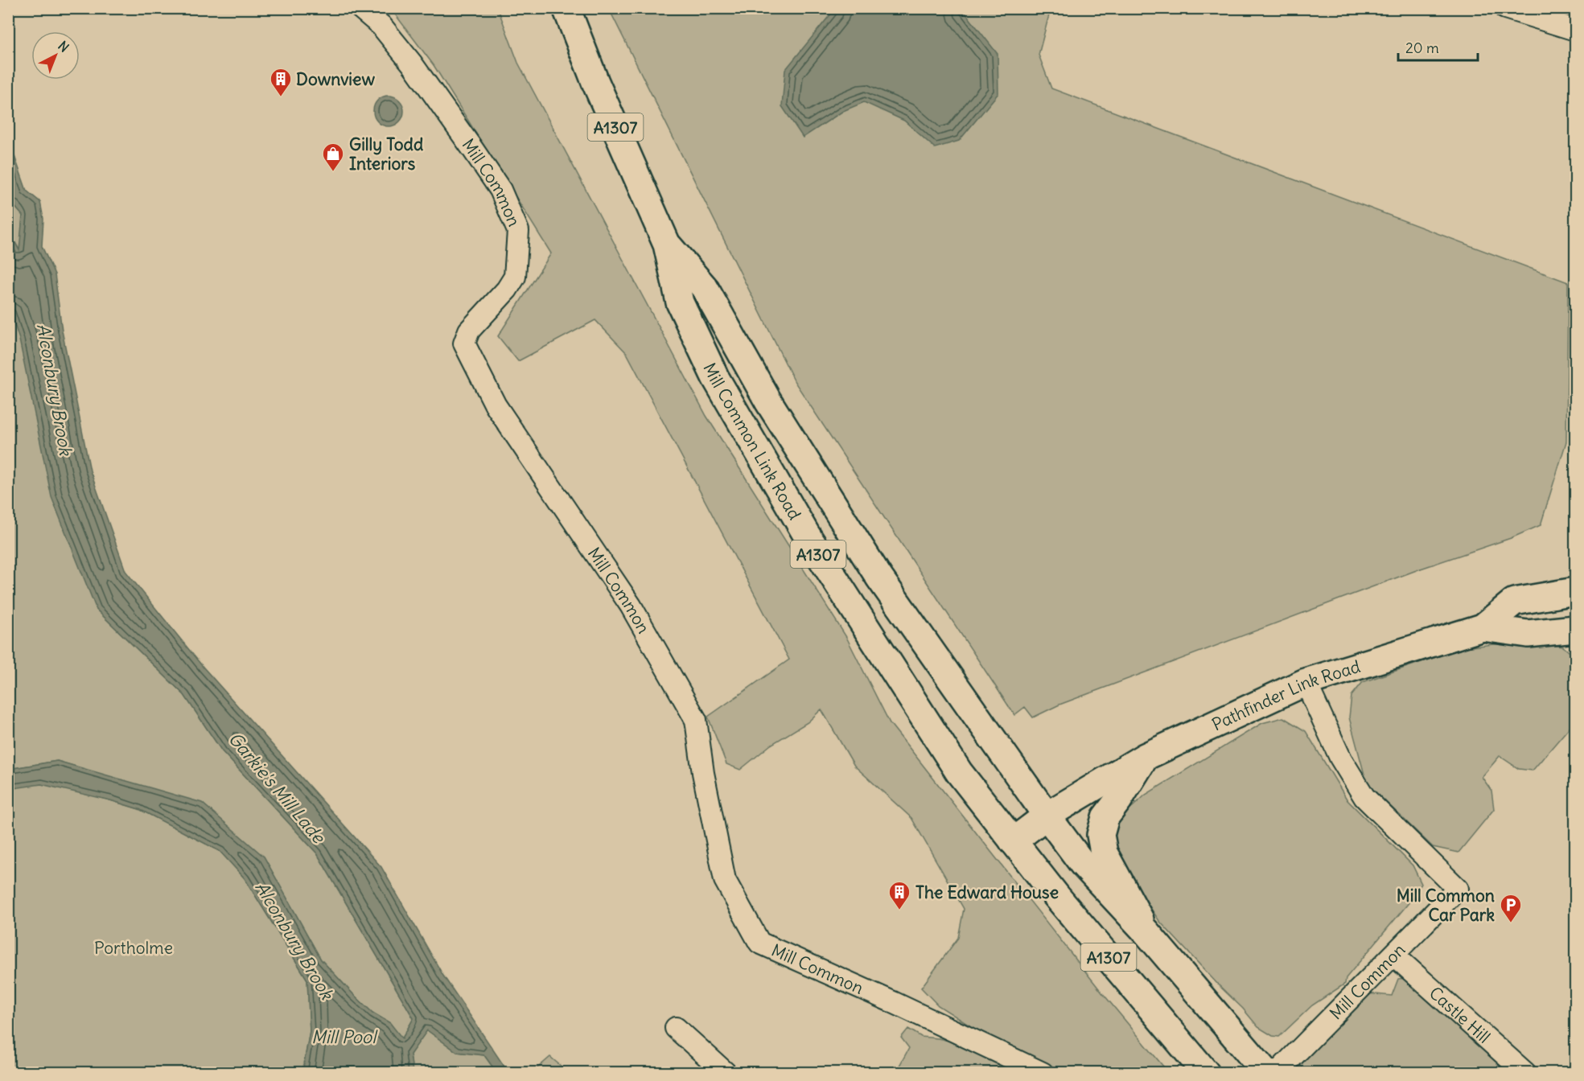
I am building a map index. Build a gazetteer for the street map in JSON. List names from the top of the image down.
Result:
{
  "streets": {
    "main road": ["A1307", "Mill Common Link Road", "Pathfinder Link Road"],
    "street": ["Mill Common", "Castle Hill"]
  },
  "crossings": [
    ["A1307", "Mill Common Link Road"],
    ["A1307", "Pathfinder Link Road"],
    ["Mill Common", "Pathfinder Link Road"],
    ["Mill Common", "Castle Hill"],
    ["Mill Common Link Road", "Pathfinder Link Road"]
  ],
  "water": ["Alconbury Brook", "Garkie's Mill Lade", "Mill Pool"],
  "parks": ["Portholme"],
  "places": {
    "building": ["Downview", "The Edward House"],
    "shop": ["Gilly Todd Interiors"],
    "parking": ["Mill Common Car Park"]
  },
  "scale_bar": "20 m",
  "north": "top right"
}
